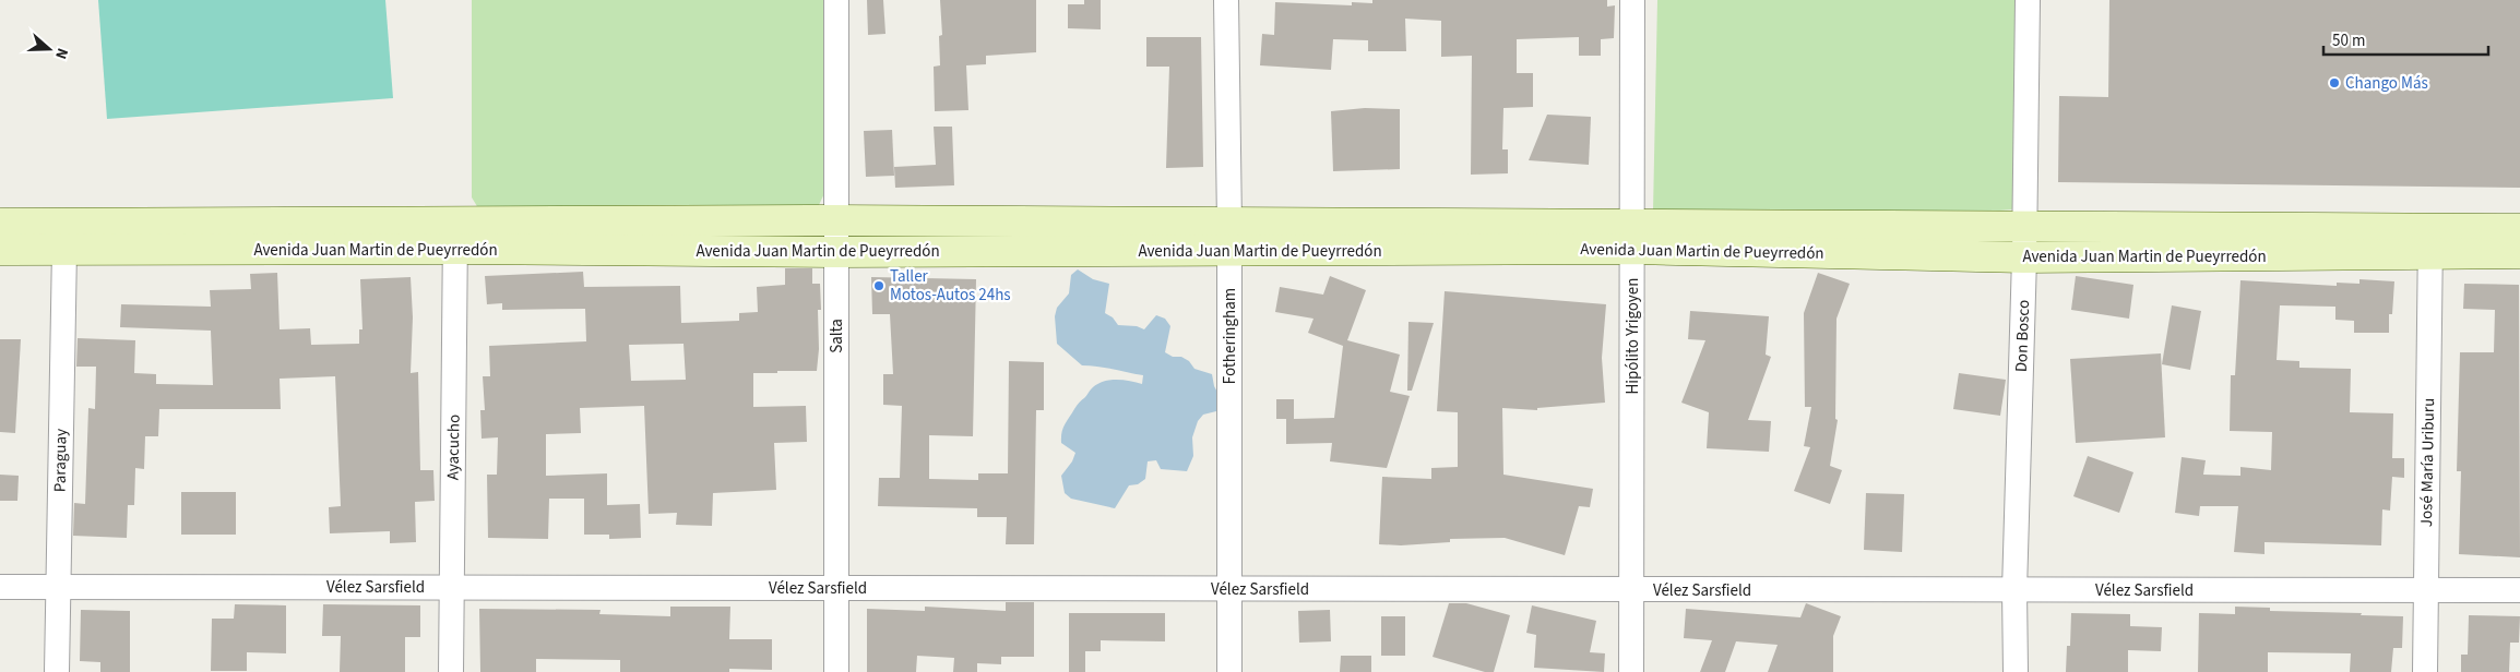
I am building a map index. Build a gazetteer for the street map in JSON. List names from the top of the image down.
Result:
{
  "streets": {
    "main road": ["Avenida Juan Martin de Pueyrredón"],
    "street": [
      "Salta",
      "Fotheringham",
      "Hipólito Yrigoyen",
      "Don Bosco",
      "Ayacucho",
      "Paraguay",
      "José María Uriburu",
      "Vélez Sarsfield"
    ]
  },
  "crossings": [
    ["Avenida Juan Martin de Pueyrredón", "Salta"],
    ["Avenida Juan Martin de Pueyrredón", "Fotheringham"],
    ["Avenida Juan Martin de Pueyrredón", "Hipólito Yrigoyen"],
    ["Avenida Juan Martin de Pueyrredón", "Don Bosco"],
    ["Avenida Juan Martin de Pueyrredón", "Ayacucho"],
    ["Avenida Juan Martin de Pueyrredón", "Paraguay"],
    ["Avenida Juan Martin de Pueyrredón", "José María Uriburu"],
    ["Salta", "Vélez Sarsfield"],
    ["Fotheringham", "Vélez Sarsfield"],
    ["Hipólito Yrigoyen", "Vélez Sarsfield"],
    ["Don Bosco", "Vélez Sarsfield"],
    ["Ayacucho", "Vélez Sarsfield"],
    ["Paraguay", "Vélez Sarsfield"],
    ["José María Uriburu", "Vélez Sarsfield"]
  ],
  "places": ["Chango Más", "Taller Motos-Autos 24hs"],
  "scale_bar": "50 m",
  "north": "right"
}
